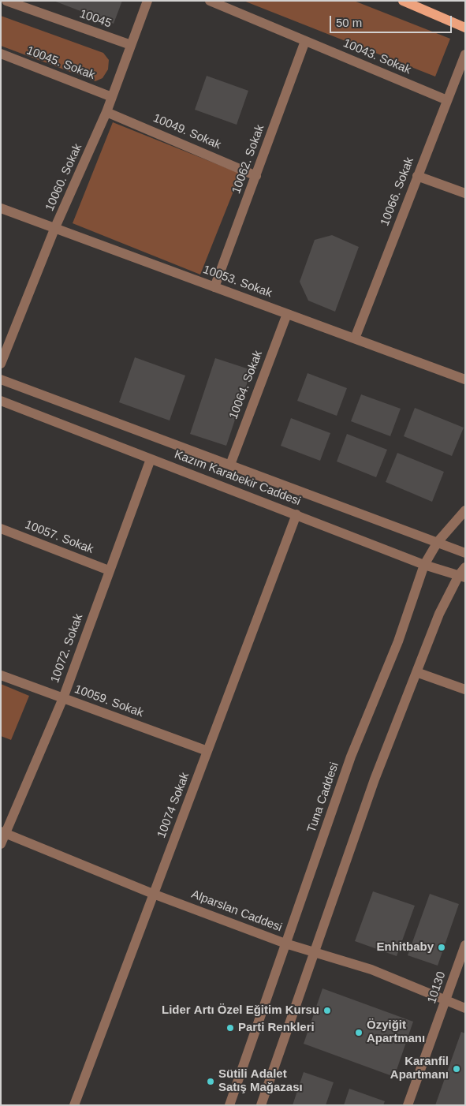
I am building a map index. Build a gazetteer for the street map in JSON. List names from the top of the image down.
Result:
{
  "streets": {
    "street": [
      "10045",
      "10043. Sokak",
      "10045. Sokak",
      "10049. Sokak",
      "10062. Sokak",
      "10060. Sokak",
      "10066. Sokak",
      "10053. Sokak",
      "10064. Sokak",
      "Kazım Karabekir Caddesi",
      "10057. Sokak",
      "10072. Sokak",
      "10059. Sokak",
      "Tuna Caddesi",
      "10074 Sokak",
      "Alparslan Caddesi",
      "10130"
    ]
  },
  "crossings": [
    ["10045", "10060. Sokak"],
    ["10043. Sokak", "10062. Sokak"],
    ["10043. Sokak", "10066. Sokak"],
    ["10045. Sokak", "10060. Sokak"],
    ["10049. Sokak", "10062. Sokak"],
    ["10049. Sokak", "10060. Sokak"],
    ["10062. Sokak", "10053. Sokak"],
    ["10060. Sokak", "10053. Sokak"],
    ["10066. Sokak", "10053. Sokak"],
    ["10053. Sokak", "10064. Sokak"],
    ["10064. Sokak", "Kazım Karabekir Caddesi"],
    ["Kazım Karabekir Caddesi", "10072. Sokak"],
    ["Kazım Karabekir Caddesi", "Tuna Caddesi"],
    ["Kazım Karabekir Caddesi", "10074 Sokak"],
    ["10057. Sokak", "10072. Sokak"],
    ["10072. Sokak", "10059. Sokak"],
    ["10072. Sokak", "Alparslan Caddesi"],
    ["10059. Sokak", "10074 Sokak"],
    ["Tuna Caddesi", "Alparslan Caddesi"],
    ["10074 Sokak", "Alparslan Caddesi"],
    ["Alparslan Caddesi", "10130"]
  ],
  "places": [
    "Enhitbaby",
    "Lider Artı Özel Eğitim Kursu",
    "Parti Renkleri",
    "Özyiğit Apartmanı",
    "Karanfil Apartmanı",
    "Sütili Adalet Satış Mağazası"
  ],
  "scale_bar": "50 m"
}
